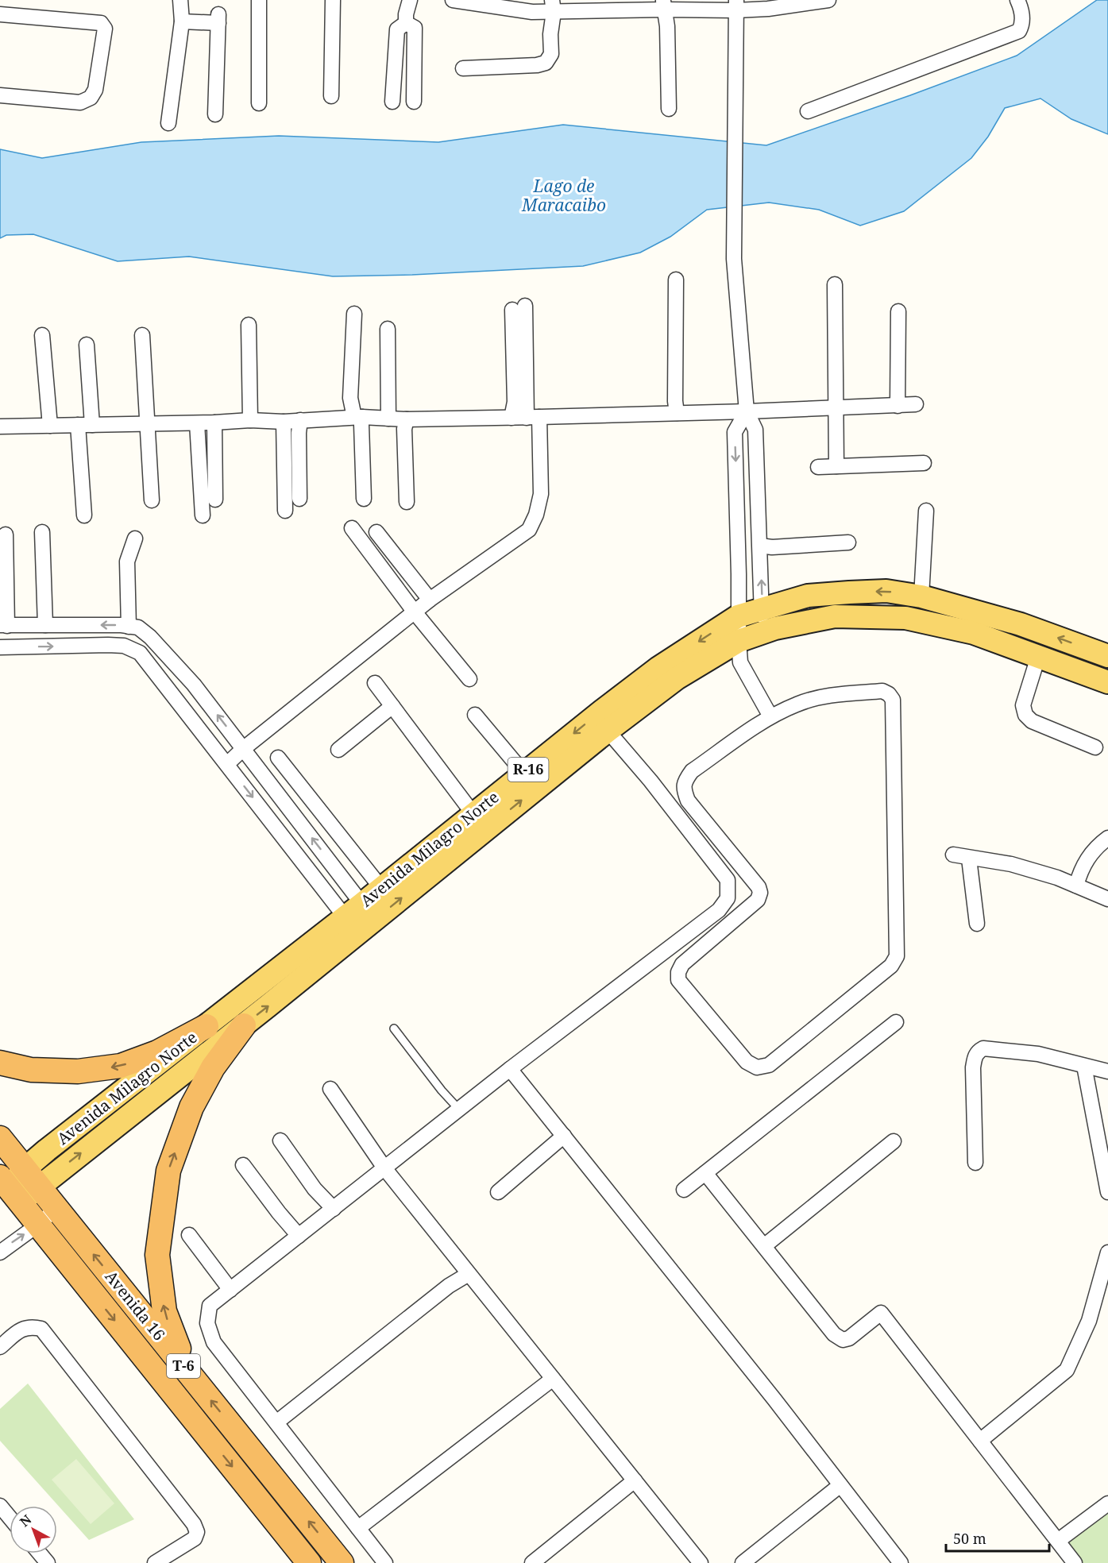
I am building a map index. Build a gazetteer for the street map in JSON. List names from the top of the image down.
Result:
{
  "streets": {
    "highway": ["Avenida 16", "T-6"],
    "main road": ["R-16", "Avenida Milagro Norte"]
  },
  "crossings": [
    ["Avenida Milagro Norte", "Avenida 16"]
  ],
  "water": ["Lago de Maracaibo"],
  "scale_bar": "50 m",
  "north": "top left"
}
